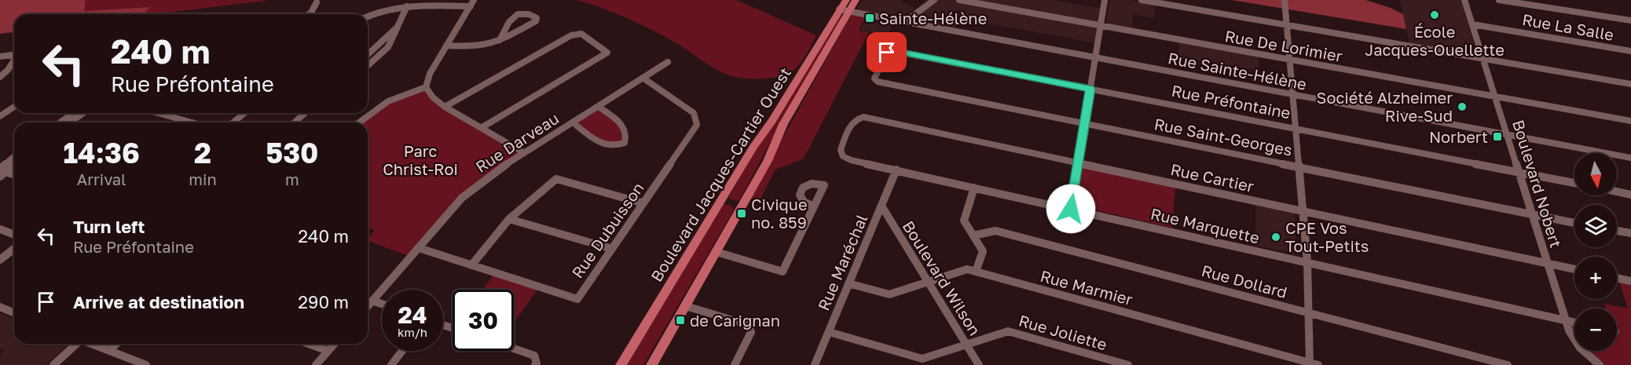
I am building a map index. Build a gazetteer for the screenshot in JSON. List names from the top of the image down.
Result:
{
  "streets": {
    "main road": ["Boulevard Jacques-Cartier Ouest"],
    "street": [
      "Rue La Salle",
      "Rue De Lorimier",
      "Rue Sainte-Hélène",
      "Rue Préfontaine",
      "Rue Saint-Georges",
      "Rue Darveau",
      "Rue Cartier",
      "Boulevard Nobert",
      "Rue Marquette",
      "Rue Dubuisson",
      "Rue Maréchal",
      "Boulevard Wilson",
      "Rue Dollard",
      "Rue Marmier",
      "Rue Joliette"
    ]
  },
  "crossings": [
    ["Rue La Salle", "Boulevard Nobert"],
    ["Rue De Lorimier", "Boulevard Nobert"],
    ["Rue Sainte-Hélène", "Boulevard Jacques-Cartier Ouest"],
    ["Rue Sainte-Hélène", "Boulevard Nobert"],
    ["Rue Préfontaine", "Rue Saint-Georges"],
    ["Rue Préfontaine", "Boulevard Nobert"],
    ["Rue Saint-Georges", "Boulevard Nobert"],
    ["Rue Darveau", "Rue Dubuisson"],
    ["Rue Cartier", "Boulevard Nobert"],
    ["Rue Cartier", "Rue Marquette"],
    ["Boulevard Nobert", "Rue Marquette"],
    ["Rue Marquette", "Rue Maréchal"],
    ["Rue Maréchal", "Boulevard Wilson"],
    ["Rue Maréchal", "Rue Marmier"],
    ["Rue Maréchal", "Rue Joliette"],
    ["Boulevard Wilson", "Rue Marmier"],
    ["Boulevard Wilson", "Rue Joliette"]
  ],
  "parks": ["Parc Christ-Roi"],
  "places": {
    "other": ["École Jacques-Ouellette", "Société Alzheimer Rive-Sud", "CPE Vos Tout-Petits"],
    "transit": [
      "Sainte-Hélène",
      "Norbert",
      "Civique no. 859",
      "de Carignan"
    ]
  },
  "north": "bottom",
  "page": {
    "turn": ["240 m", "Rue Préfontaine"],
    "eta": [
      "14:36",
      "Arrival",
      "2",
      "min",
      "530",
      "m"
    ],
    "map_buttons": ["+", "−"],
    "list": [
      {
        "name": "Turn left",
        "note": "Rue Préfontaine",
        "value": "240 m"
      },
      {
        "name": "Arrive at destination",
        "value": "290 m"
      }
    ],
    "speed": "24 km/h",
    "limit": "30"
  }
}
